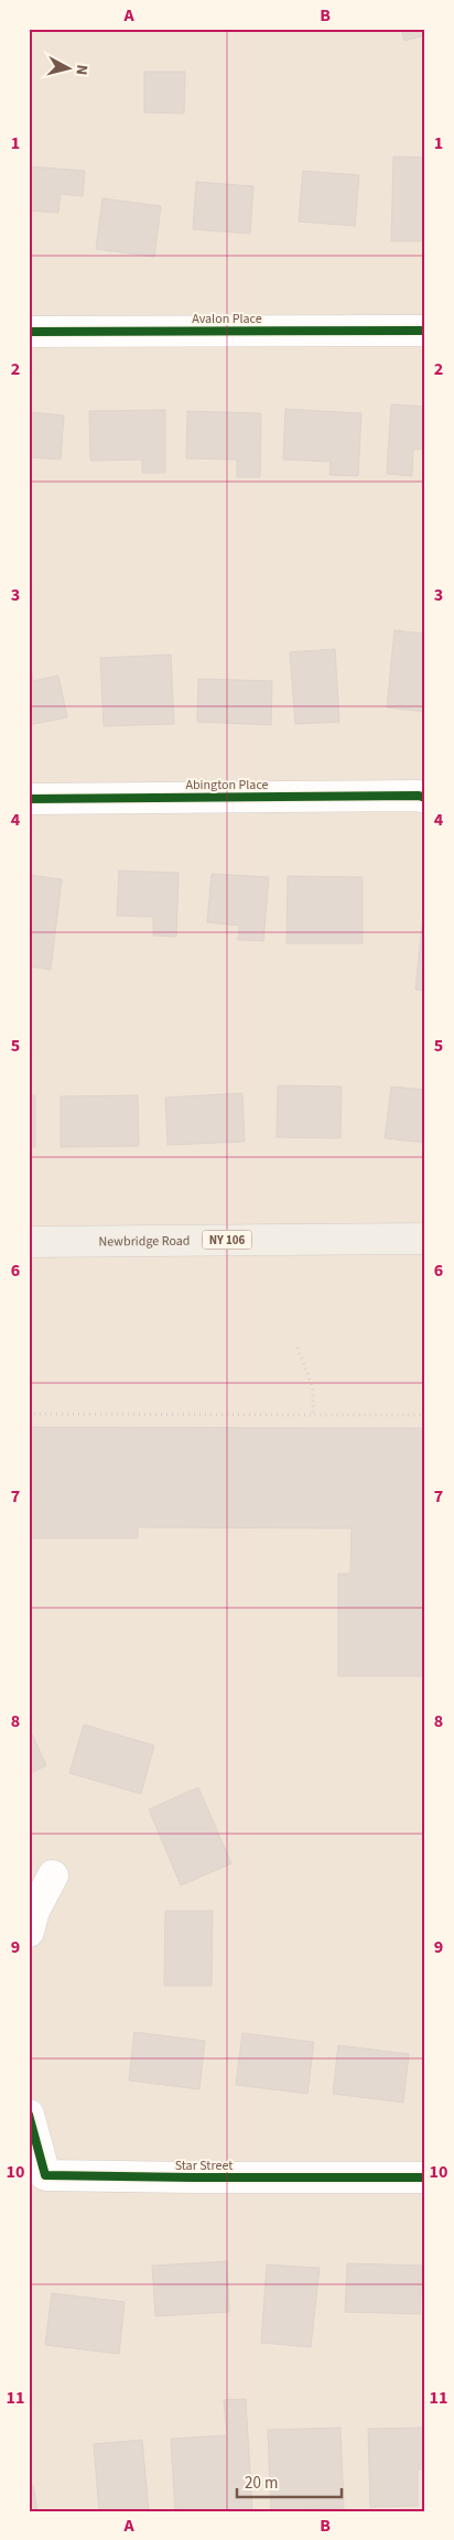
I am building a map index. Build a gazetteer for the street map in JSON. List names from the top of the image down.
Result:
{
  "streets": {
    "main road": ["NY 106", "Newbridge Road"],
    "street": ["Avalon Place", "Abington Place", "Star Street"]
  },
  "scale_bar": "20 m",
  "north": "right",
  "grid": {
    "columns": ["A", "B"],
    "rows": [
      "1",
      "2",
      "3",
      "4",
      "5",
      "6",
      "7",
      "8",
      "9",
      "10",
      "11"
    ]
  }
}
